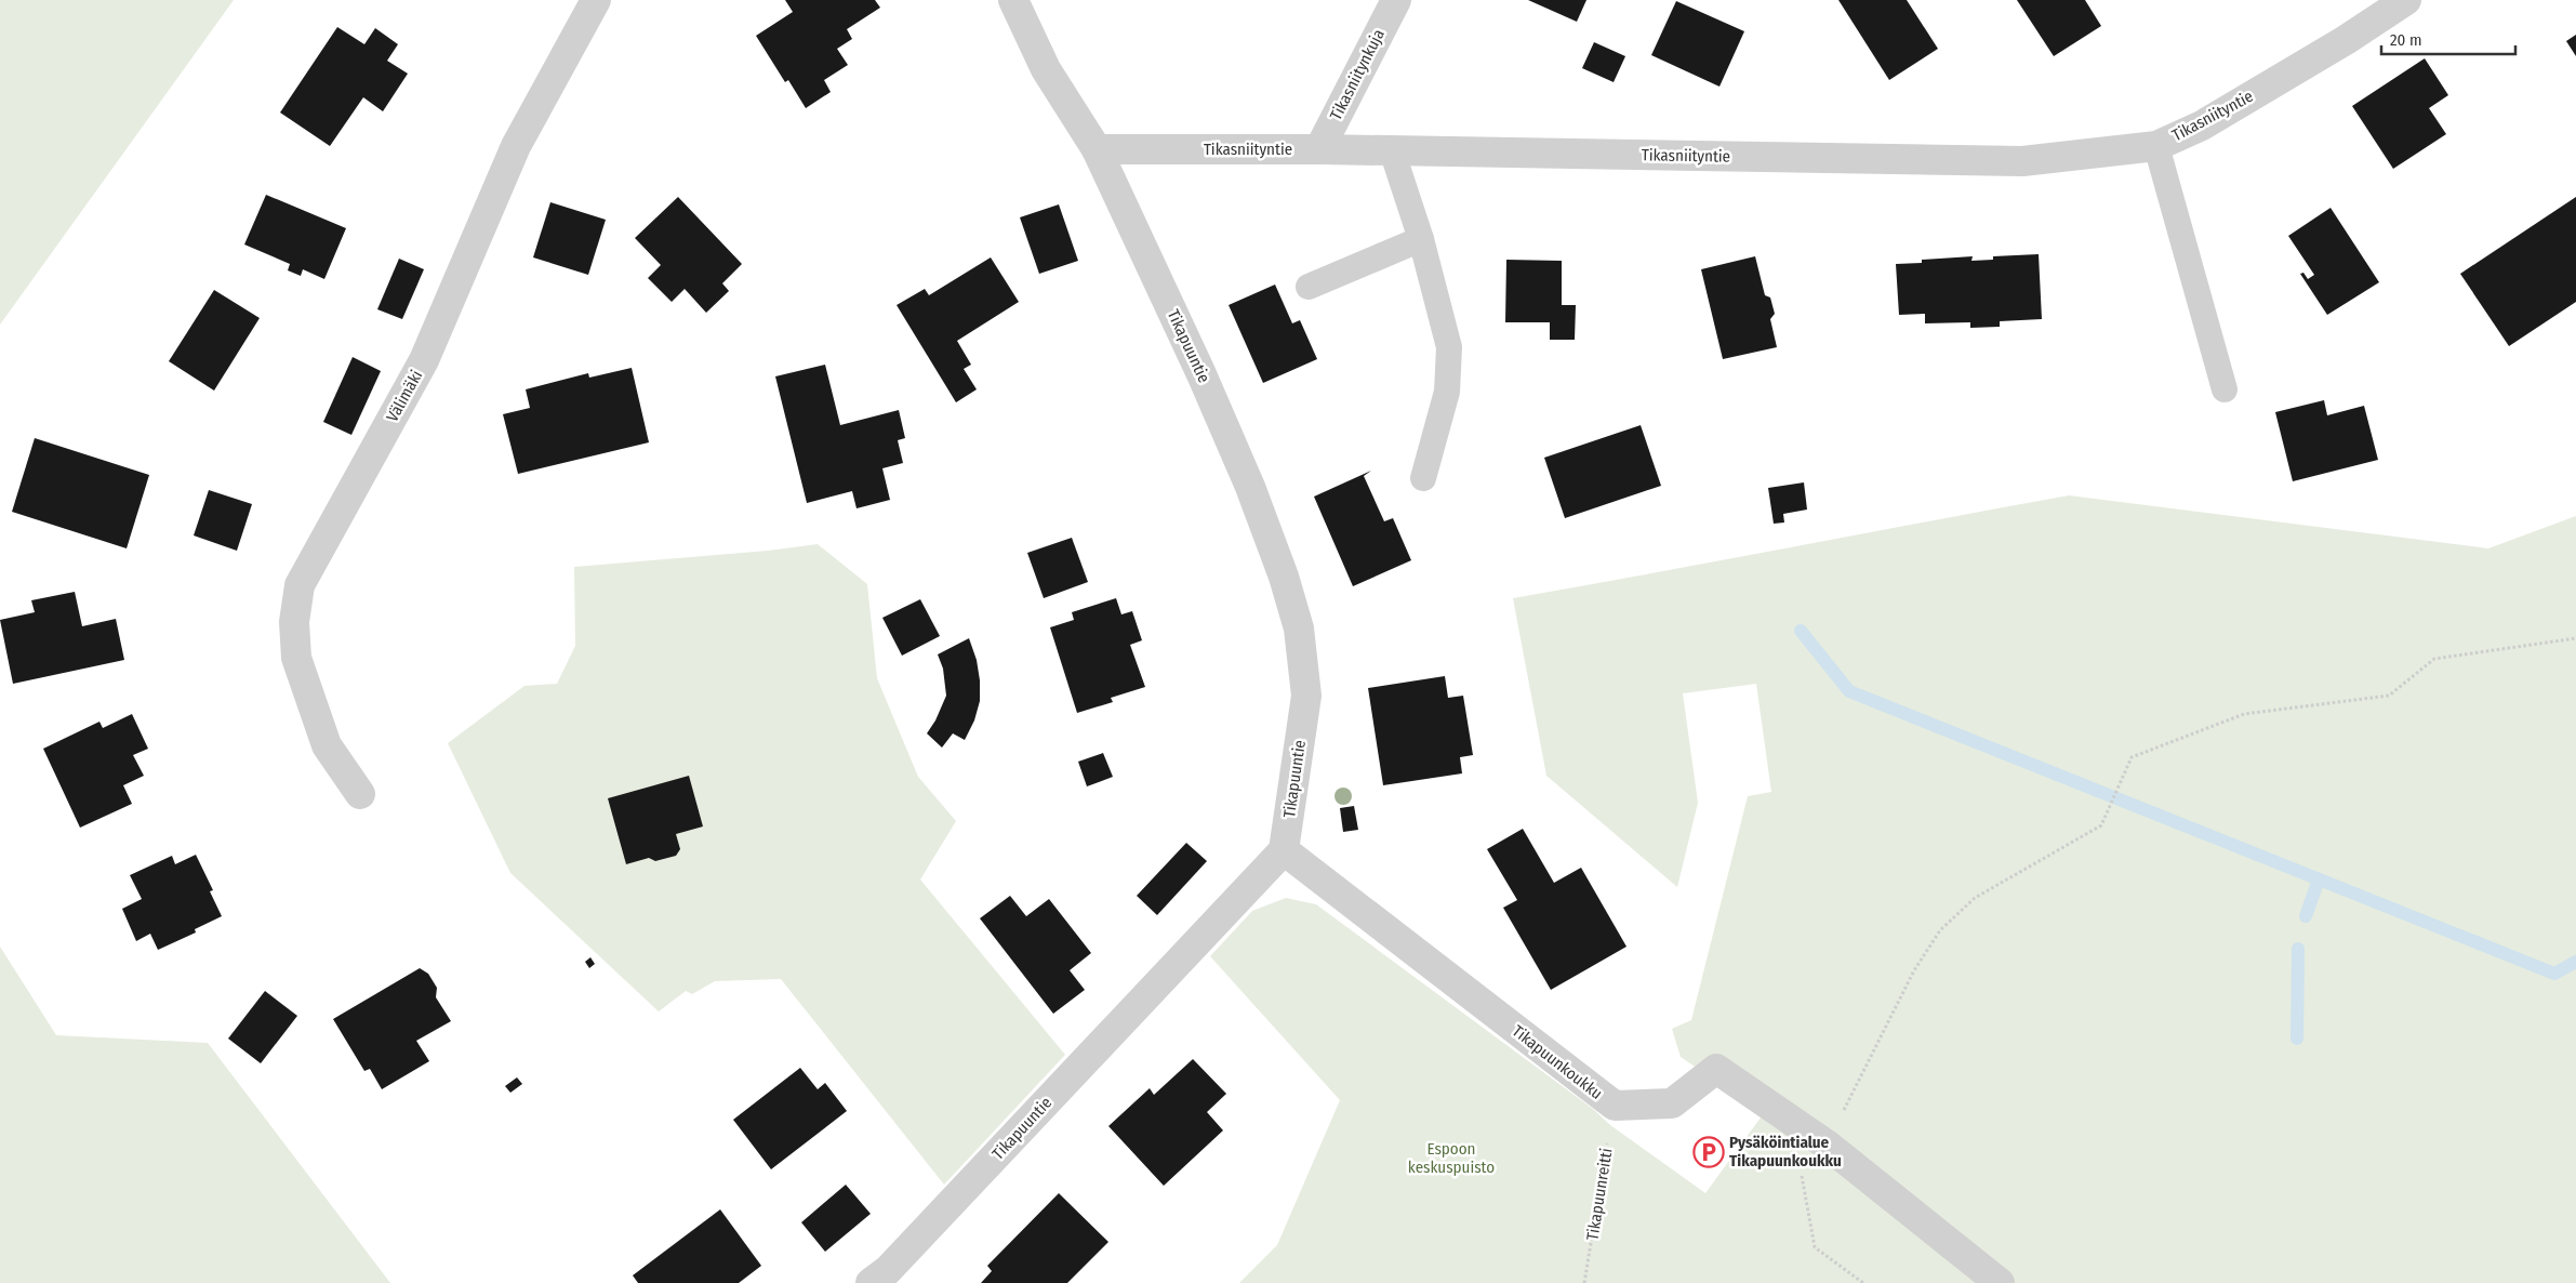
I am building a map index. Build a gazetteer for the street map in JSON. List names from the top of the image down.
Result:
{
  "streets": {
    "street": [
      "Tikasniitynkuja",
      "Tikasniityntie",
      "Tikapuuntie",
      "Välimäki",
      "Tikapuunkoukku"
    ],
    "path": ["Tikapuunreitti"]
  },
  "crossings": [
    ["Tikasniitynkuja", "Tikasniityntie"],
    ["Tikasniityntie", "Tikapuuntie"],
    ["Tikapuuntie", "Tikapuunkoukku"],
    ["Tikapuunkoukku", "Tikapuunreitti"]
  ],
  "parks": ["Espoon keskuspuisto"],
  "places": {
    "parking": ["Pysäköintialue Tikapuunkoukku"]
  },
  "scale_bar": "20 m"
}
